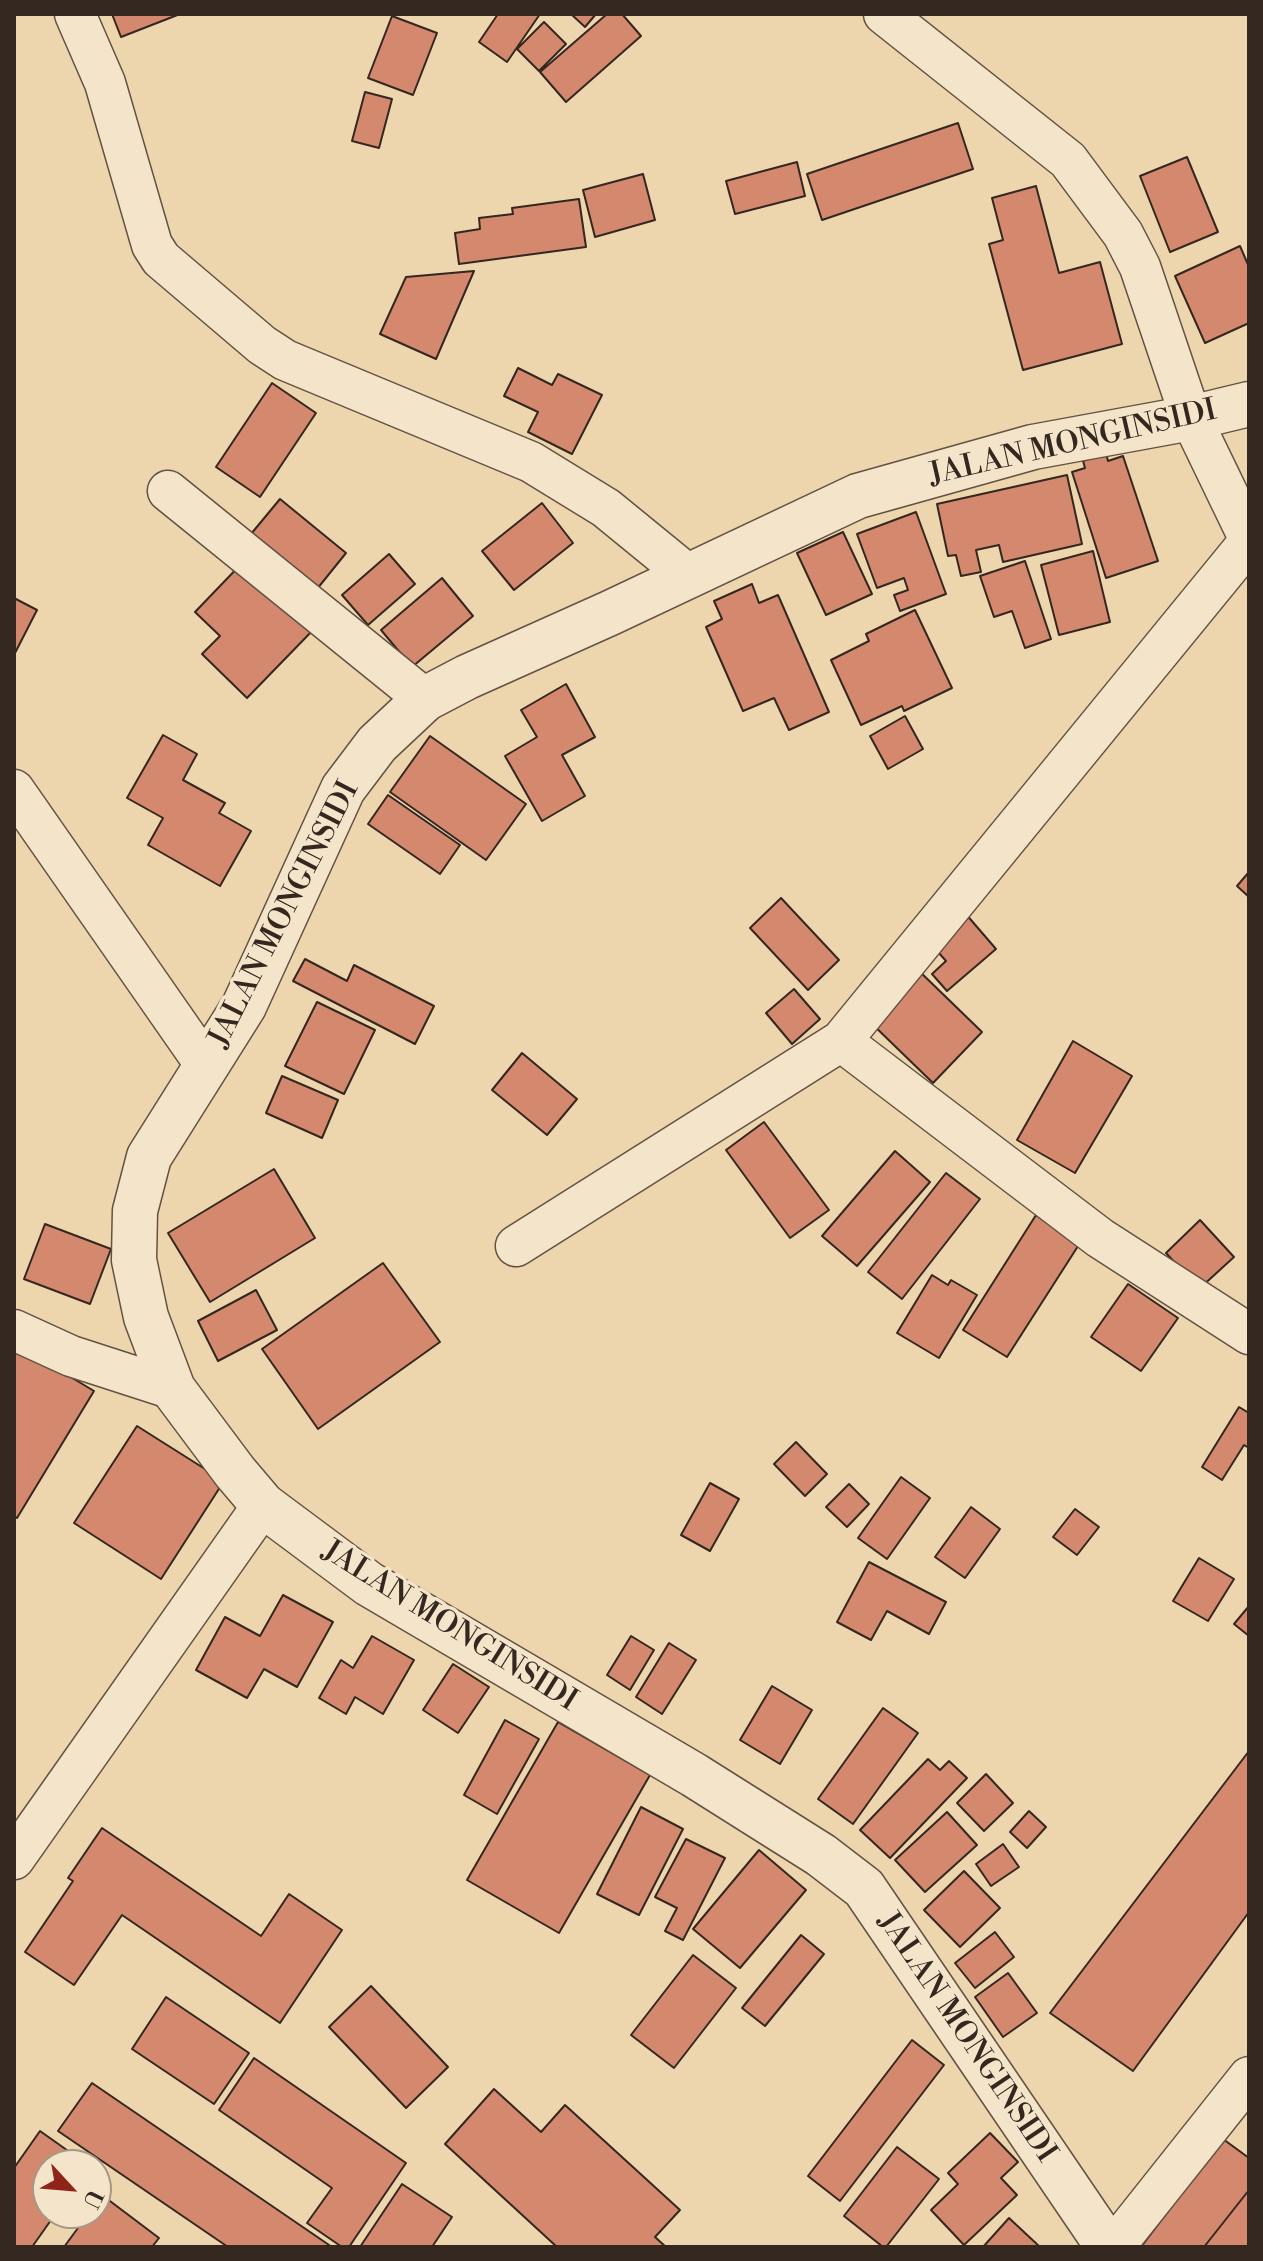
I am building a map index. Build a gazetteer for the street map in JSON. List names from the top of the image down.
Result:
{
  "streets": {
    "street": ["JALAN MONGINSIDI"]
  },
  "north": "bottom right"
}
